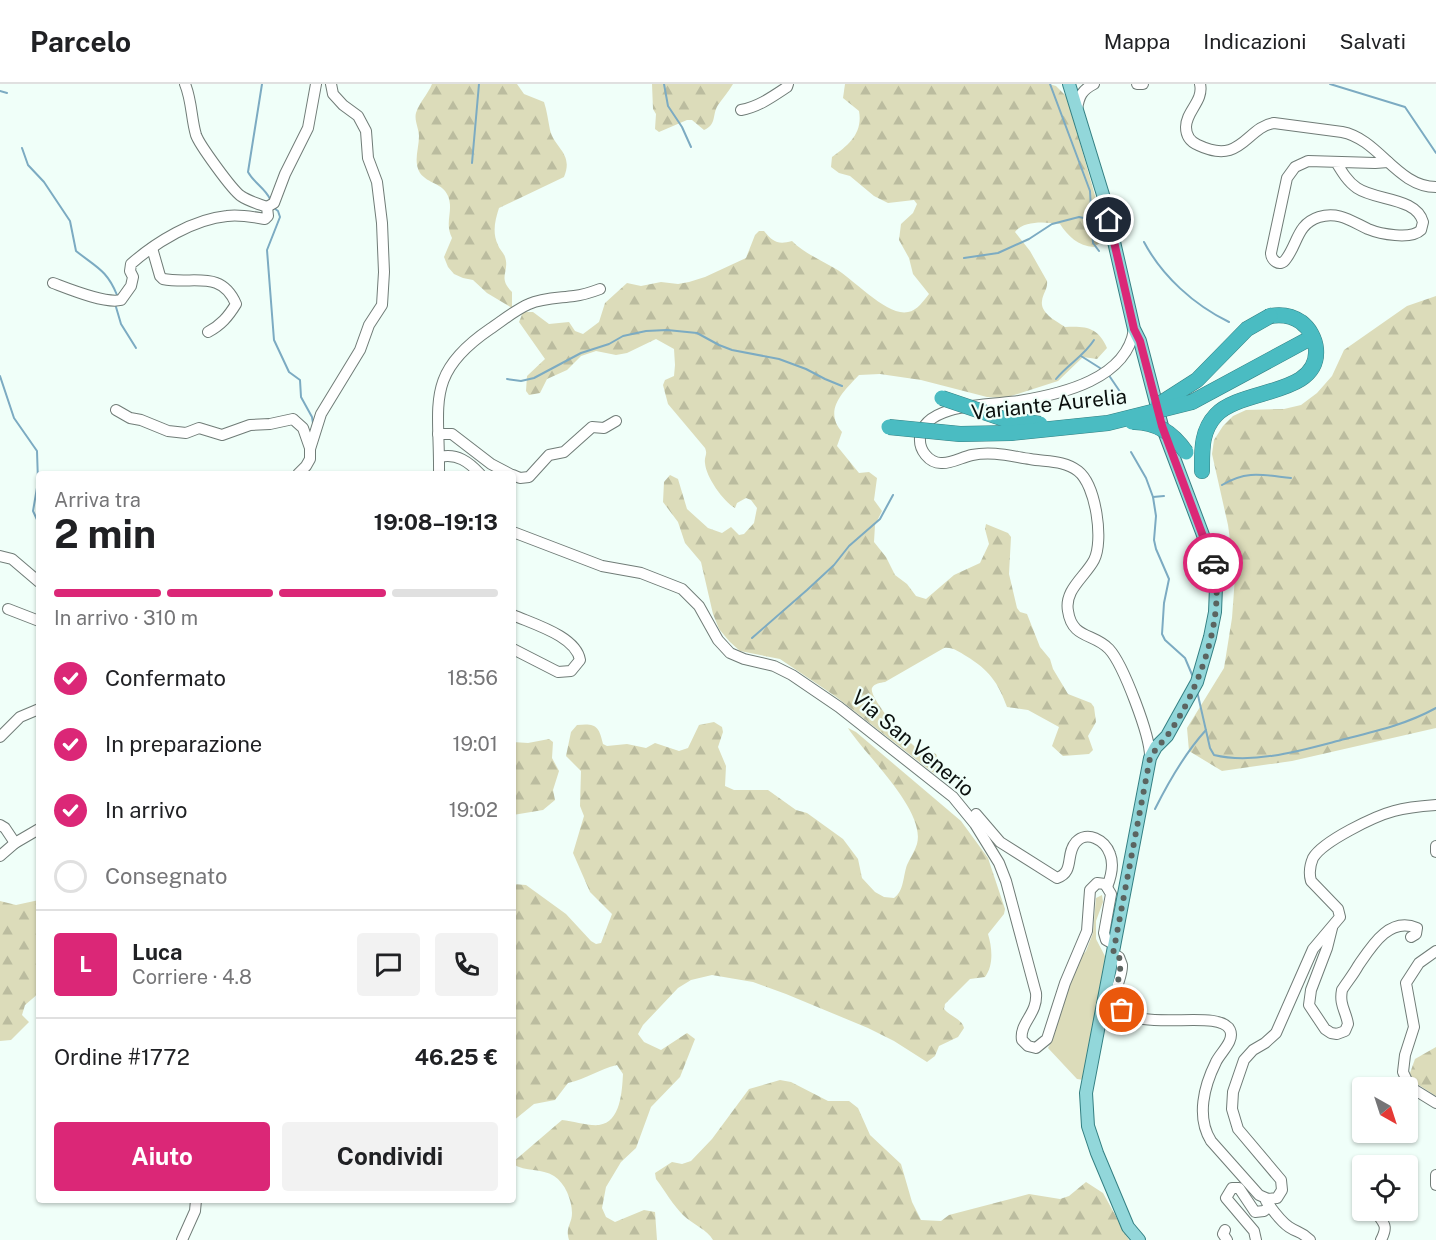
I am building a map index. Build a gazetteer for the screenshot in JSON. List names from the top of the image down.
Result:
{
  "streets": {
    "highway": ["Variante Aurelia"],
    "street": ["Via San Venerio"]
  },
  "north": "bottom right",
  "page": {
    "header": "Parcelo",
    "nav": ["Mappa", "Indicazioni", "Salvati"],
    "heading": ["2 min", "Arriva tra", "19:08–19:13"],
    "panel": [
      "Luca",
      "Corriere · 4.8",
      "Ordine #1772",
      "46.25 €"
    ],
    "bar": "In arrivo · 310 m",
    "list": [
      ["Confermato", "18:56"],
      ["In preparazione", "19:01"],
      ["In arrivo", "19:02"],
      "Consegnato"
    ],
    "round": "L",
    "buttons": ["Aiuto", "Condividi"]
  }
}
